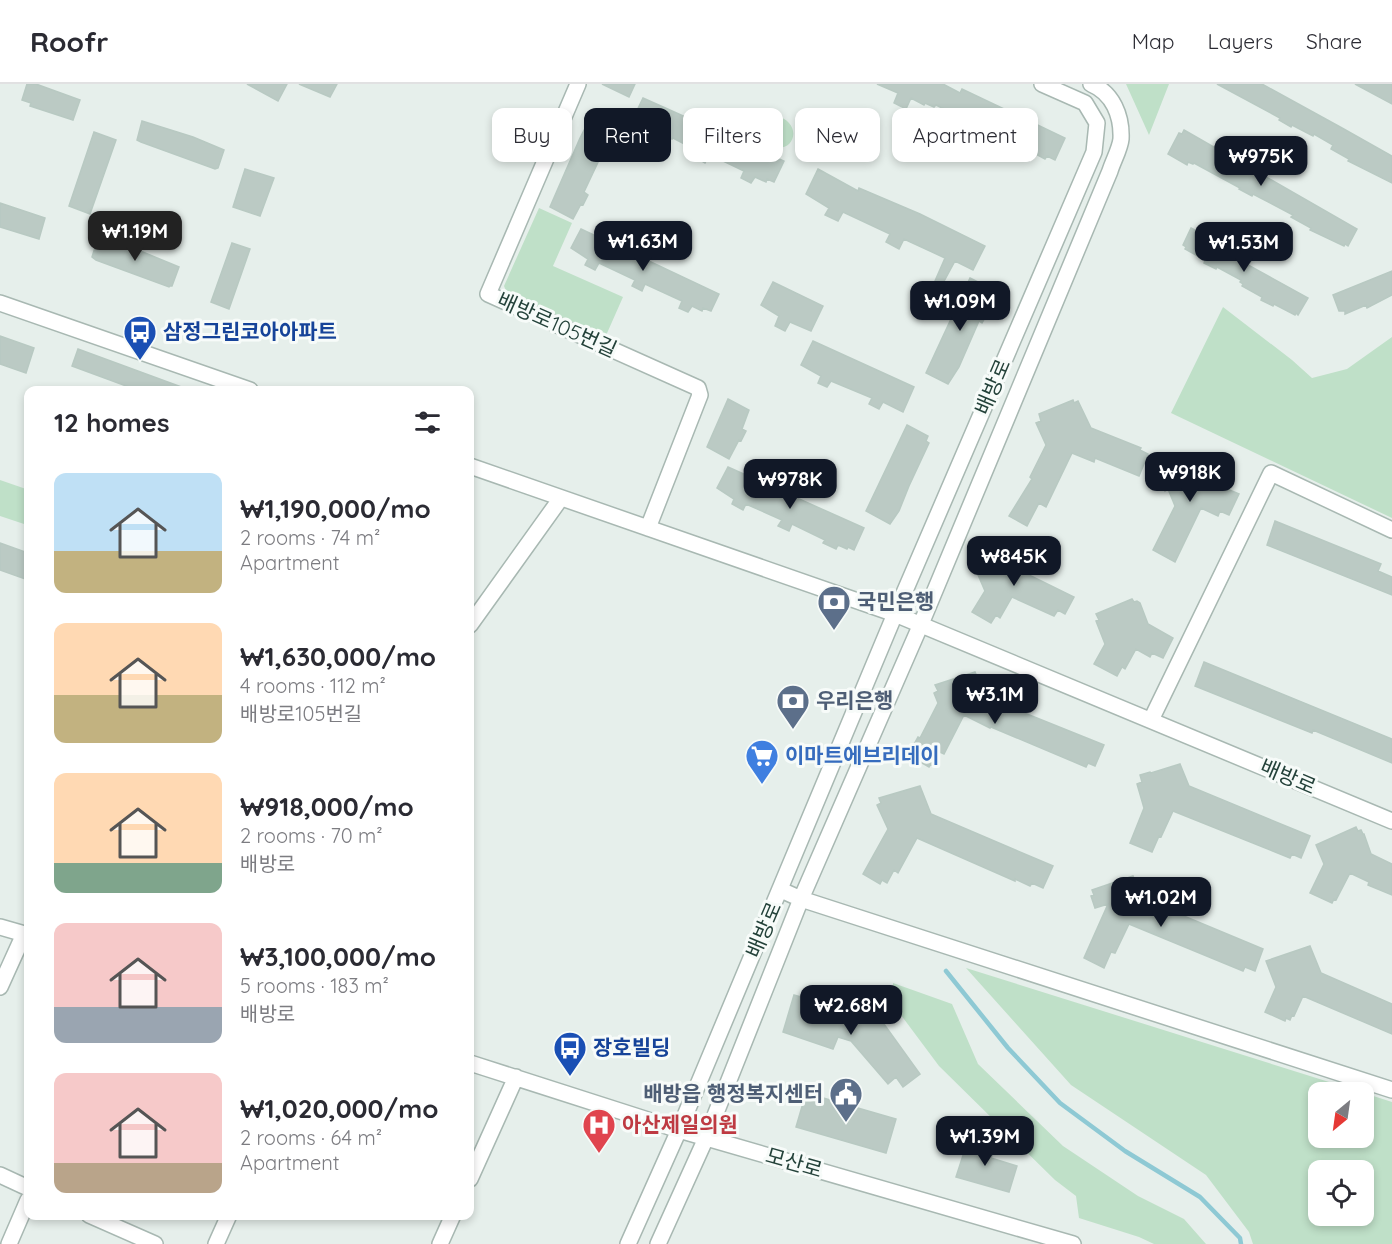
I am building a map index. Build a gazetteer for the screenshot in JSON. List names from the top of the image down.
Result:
{
  "streets": {
    "street": ["배방로105번길", "배방로", "모산로"]
  },
  "crossings": [
    ["배방로105번길", "배방로"],
    ["배방로", "모산로"]
  ],
  "places": {
    "bus stop": ["삼정그린코아아파트", "장호빌딩"],
    "bank": ["국민은행", "우리은행"],
    "supermarket": ["이마트에브리데이"],
    "public building": ["배방읍 행정복지센터"],
    "hospital": ["아산제일의원"]
  },
  "north": "bottom left",
  "page": {
    "header": "Roofr",
    "nav": ["Map", "Layers", "Share"],
    "chip": [
      "Buy",
      "Rent",
      "Filters",
      "New",
      "Apartment"
    ],
    "price": [
      "₩975K",
      "₩1.19M",
      "₩1.63M",
      "₩1.53M",
      "₩1.09M",
      "₩918K",
      "₩978K",
      "₩845K",
      "₩3.1M",
      "₩1.02M",
      "₩2.68M",
      "₩1.39M"
    ],
    "heading": "12 homes",
    "list": [
      {
        "name": "₩1,190,000/mo",
        "note": "2 rooms · 74 m² · Apartment"
      },
      {
        "name": "₩1,630,000/mo",
        "note": "4 rooms · 112 m² · 배방로105번길"
      },
      {
        "name": "₩918,000/mo",
        "note": "2 rooms · 70 m² · 배방로"
      },
      {
        "name": "₩3,100,000/mo",
        "note": "5 rooms · 183 m² · 배방로"
      },
      {
        "name": "₩1,020,000/mo",
        "note": "2 rooms · 64 m² · Apartment"
      }
    ]
  }
}
